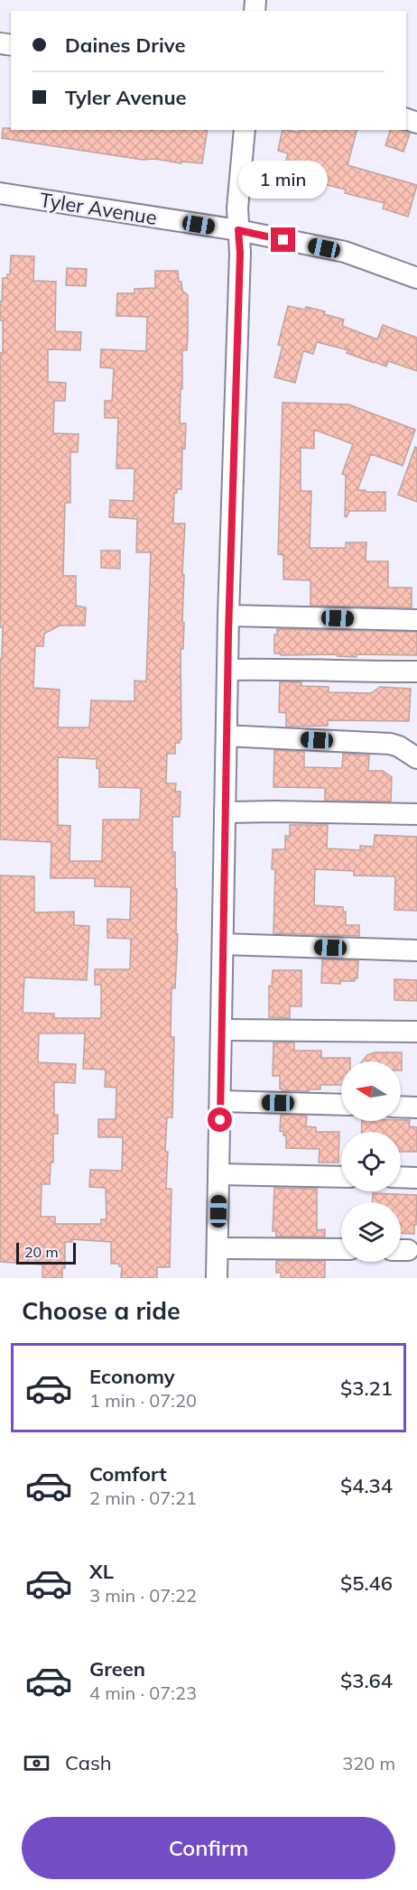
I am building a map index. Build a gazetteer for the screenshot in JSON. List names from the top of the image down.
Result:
{
  "streets": {
    "street": ["Tyler Avenue"]
  },
  "scale_bar": "20 m",
  "north": "left",
  "page": {
    "banner": ["Daines Drive", "Tyler Avenue"],
    "bubble": "1 min",
    "scale": "20 m",
    "heading": "Choose a ride",
    "list": [
      {
        "name": "Economy",
        "note": "1 min · 07:20",
        "value": "$3.21"
      },
      {
        "name": "Comfort",
        "note": "2 min · 07:21",
        "value": "$4.34"
      },
      {
        "name": "XL",
        "note": "3 min · 07:22",
        "value": "$5.46"
      },
      {
        "name": "Green",
        "note": "4 min · 07:23",
        "value": "$3.64"
      }
    ],
    "pay": ["Cash", "320 m"],
    "buttons": "Confirm"
  }
}
